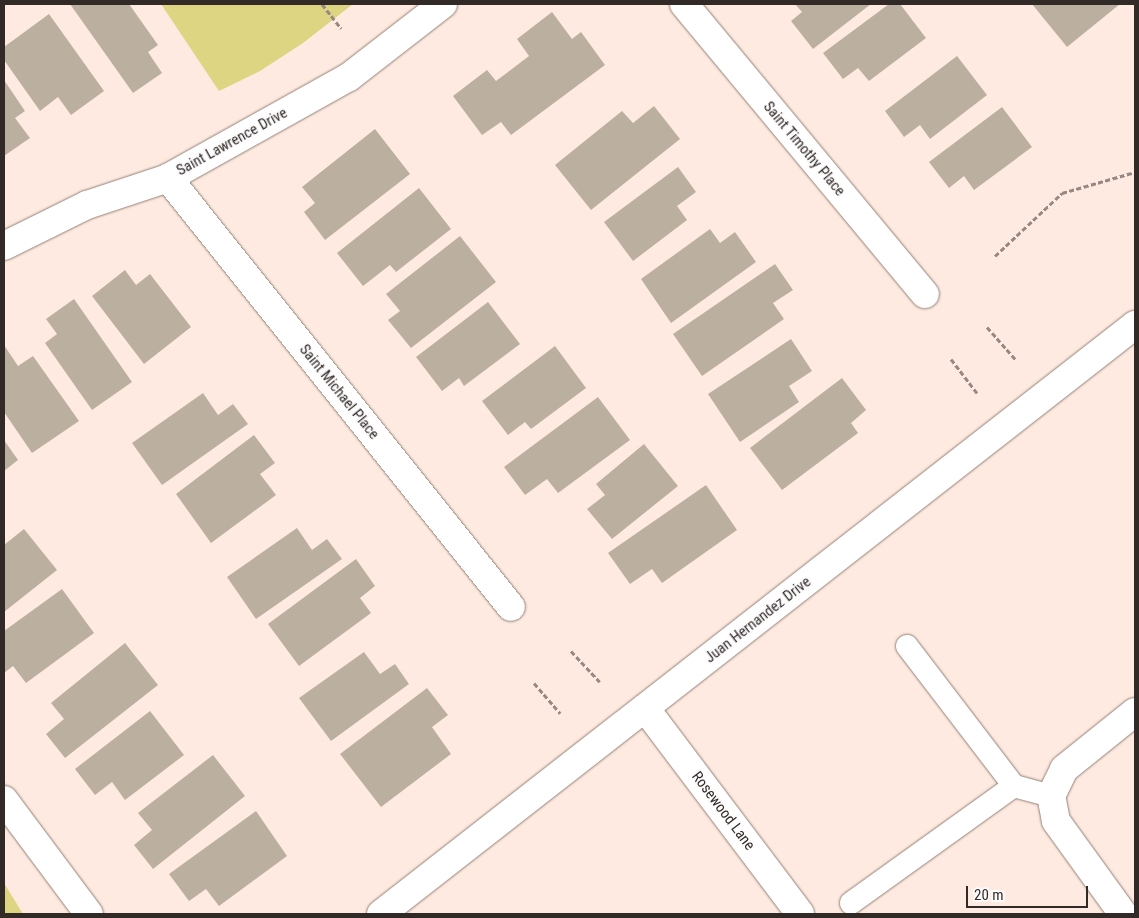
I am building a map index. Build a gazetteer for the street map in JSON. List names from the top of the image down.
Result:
{
  "streets": {
    "street": [
      "Saint Lawrence Drive",
      "Saint Timothy Place",
      "Saint Michael Place",
      "Juan Hernandez Drive",
      "Rosewood Lane"
    ]
  },
  "crossings": [
    ["Saint Lawrence Drive", "Saint Michael Place"],
    ["Juan Hernandez Drive", "Rosewood Lane"]
  ],
  "scale_bar": "20 m"
}
